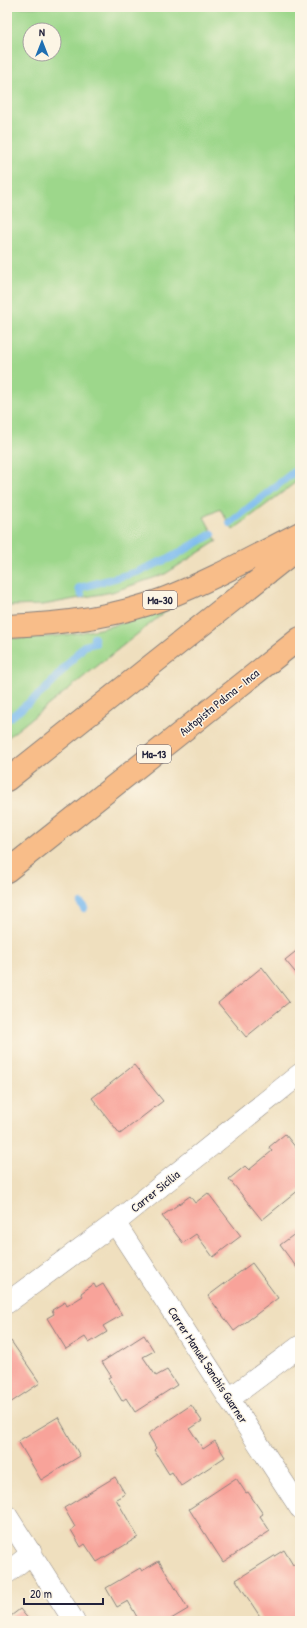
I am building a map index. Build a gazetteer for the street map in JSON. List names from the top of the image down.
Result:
{
  "streets": {
    "highway": ["Ma-30", "Autopista Palma - Inca", "Ma-13"],
    "street": ["Carrer Sicília", "Carrer Manuel Sanchís Guarner"]
  },
  "crossings": [
    ["Carrer Sicília", "Carrer Manuel Sanchís Guarner"]
  ],
  "scale_bar": "20 m",
  "north": "top"
}
